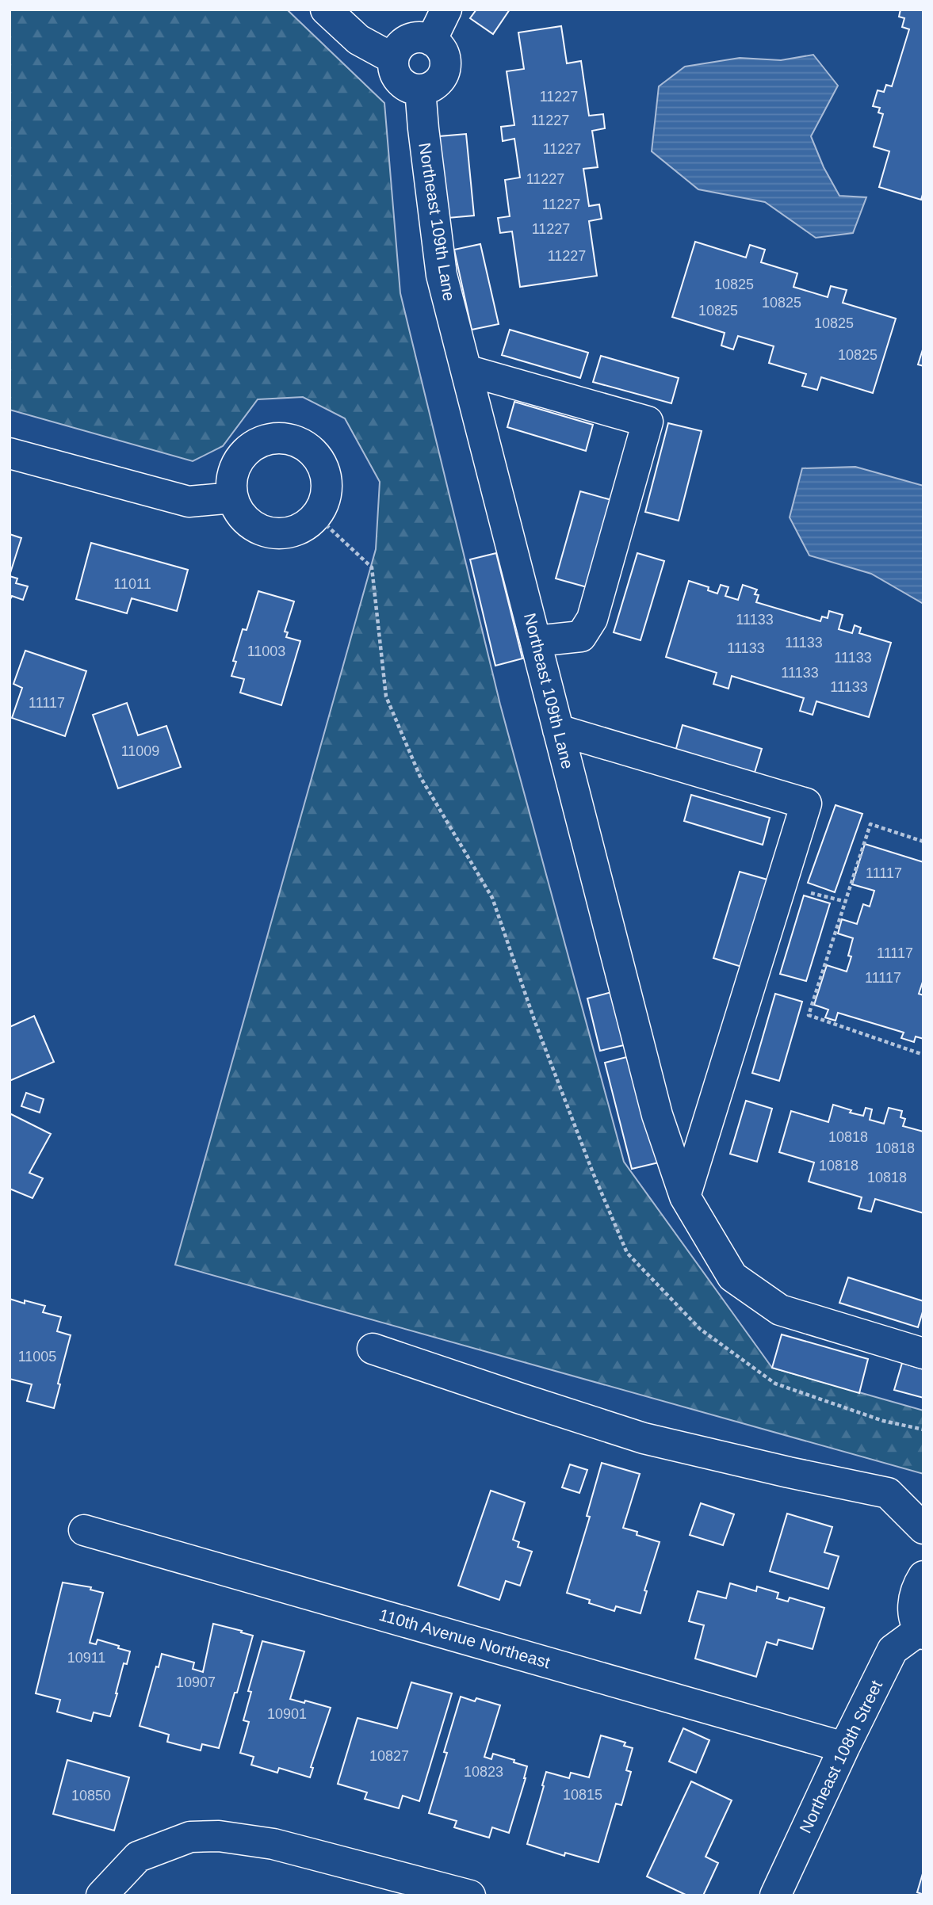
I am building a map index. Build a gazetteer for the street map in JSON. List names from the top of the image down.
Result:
{
  "streets": {
    "street": ["Northeast 109th Lane", "110th Avenue Northeast", "Northeast 108th Street"]
  },
  "crossings": [
    ["110th Avenue Northeast", "Northeast 108th Street"]
  ],
  "house_numbers": [
    "11227",
    "11227",
    "11227",
    "11227",
    "11227",
    "11227",
    "11227",
    "10825",
    "10825",
    "10825",
    "10825",
    "10825",
    "11011",
    "11133",
    "11133",
    "11133",
    "11003",
    "11133",
    "11133",
    "11133",
    "11117",
    "11009",
    "11117",
    "11117",
    "11117",
    "10818",
    "10818",
    "10818",
    "10818",
    "11005",
    "10911",
    "10907",
    "10901",
    "10827",
    "10823",
    "10815",
    "10850"
  ]
}
